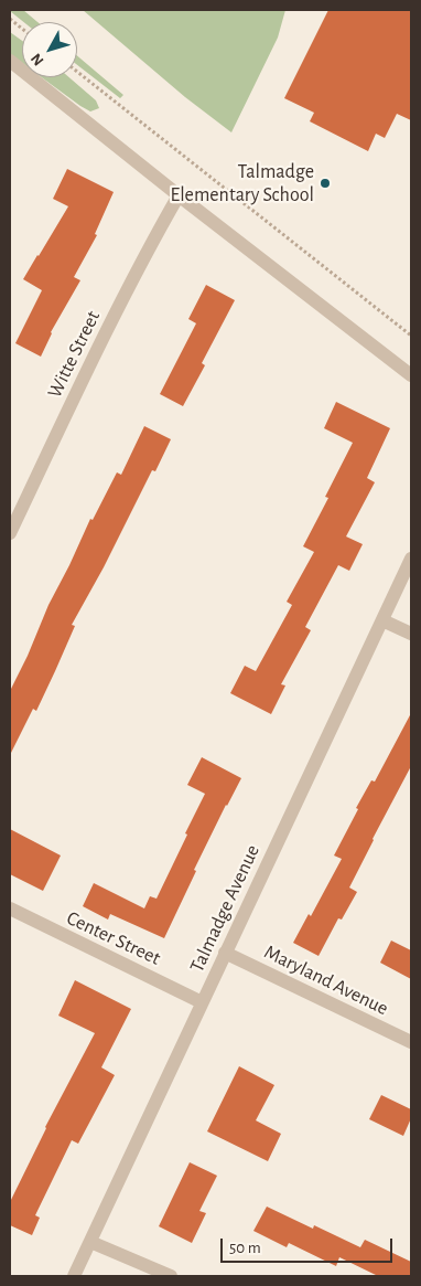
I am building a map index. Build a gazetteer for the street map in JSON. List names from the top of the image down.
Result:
{
  "streets": {
    "street": [
      "Witte Street",
      "Talmadge Avenue",
      "Center Street",
      "Maryland Avenue"
    ]
  },
  "crossings": [
    ["Talmadge Avenue", "Center Street"],
    ["Talmadge Avenue", "Maryland Avenue"]
  ],
  "places": ["Talmadge Elementary School"],
  "scale_bar": "50 m",
  "north": "bottom left"
}
